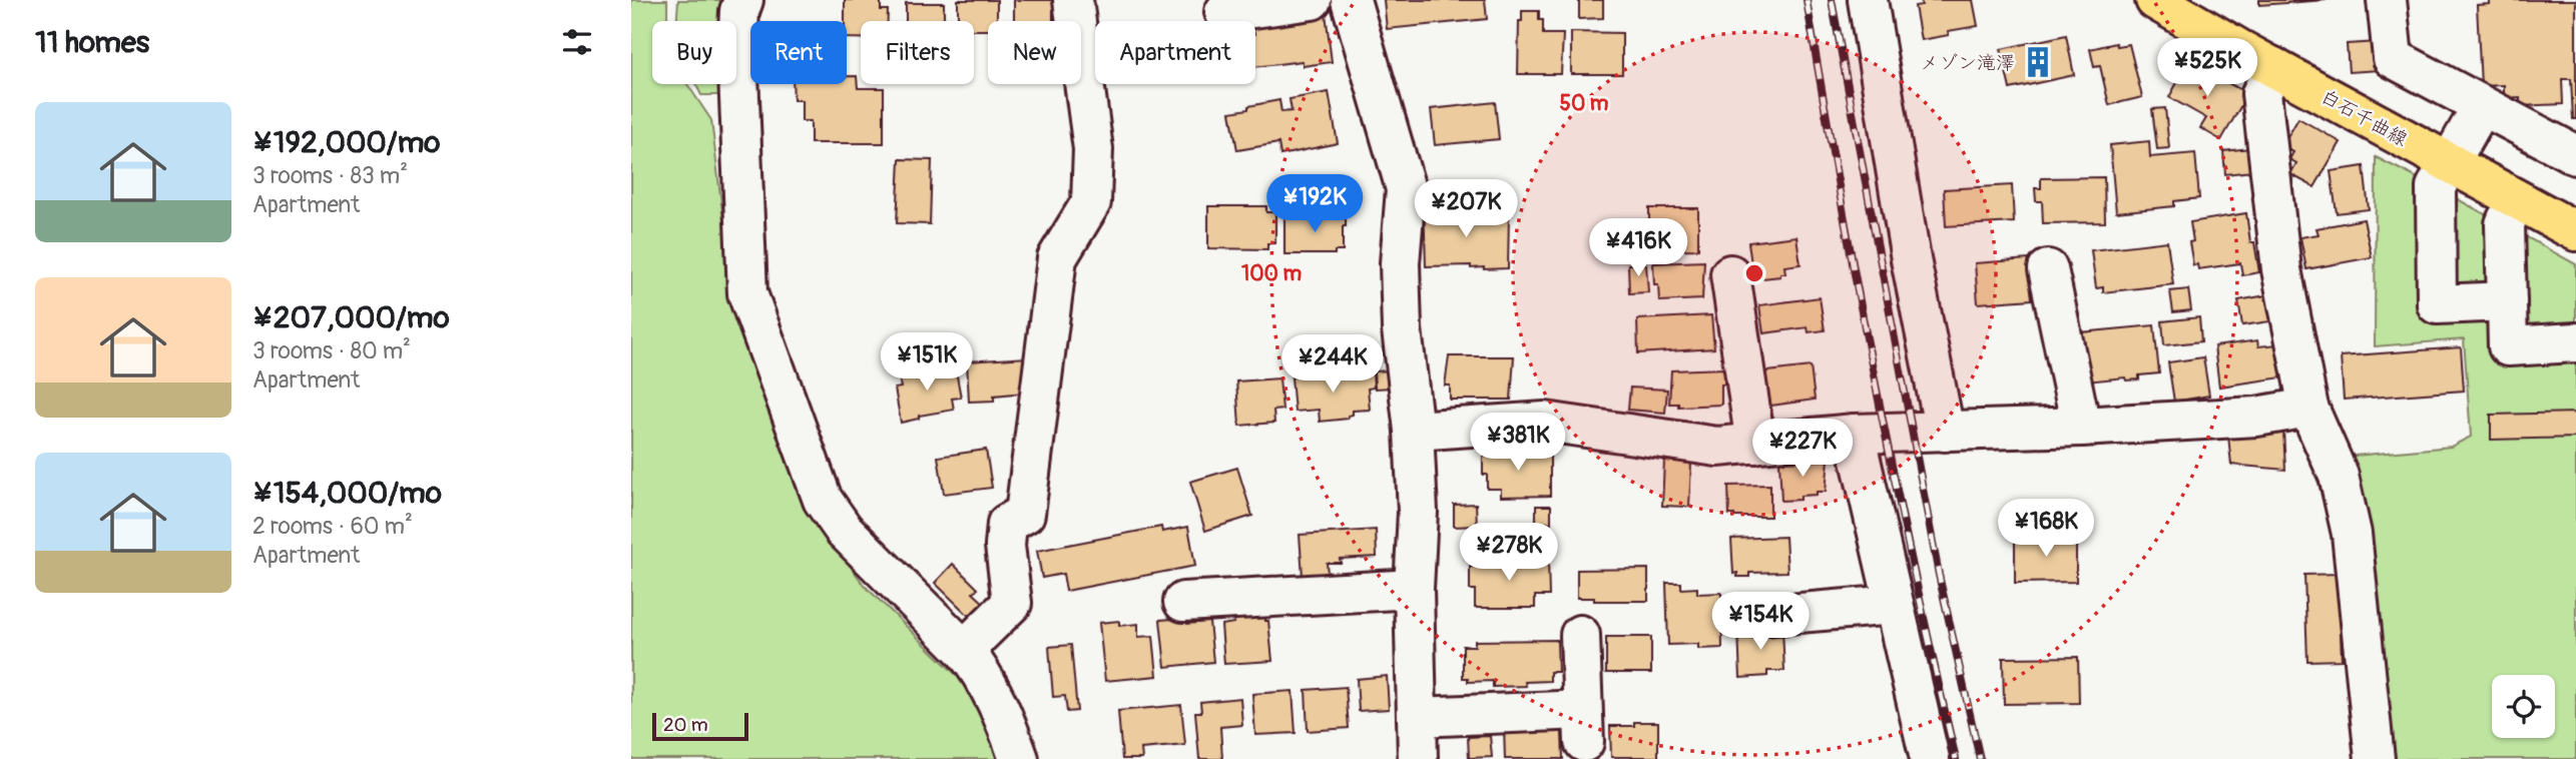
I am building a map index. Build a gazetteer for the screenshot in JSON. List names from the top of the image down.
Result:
{
  "streets": {
    "main road": ["白石千曲線"]
  },
  "places": {
    "building": ["メゾン滝澤"]
  },
  "scale_bar": "20 m",
  "page": {
    "heading": "11 homes",
    "chip": [
      "Buy",
      "Rent",
      "Filters",
      "New",
      "Apartment"
    ],
    "price": [
      "¥525K",
      "¥192K",
      "¥207K",
      "¥416K",
      "¥151K",
      "¥244K",
      "¥381K",
      "¥227K",
      "¥168K",
      "¥278K",
      "¥154K"
    ],
    "list": [
      {
        "name": "¥192,000/mo",
        "note": "3 rooms · 83 m² · Apartment"
      },
      {
        "name": "¥207,000/mo",
        "note": "3 rooms · 80 m² · Apartment"
      },
      {
        "name": "¥154,000/mo",
        "note": "2 rooms · 60 m² · Apartment"
      }
    ],
    "scale": "20 m"
  },
  "rings": ["50 m", "100 m"]
}
